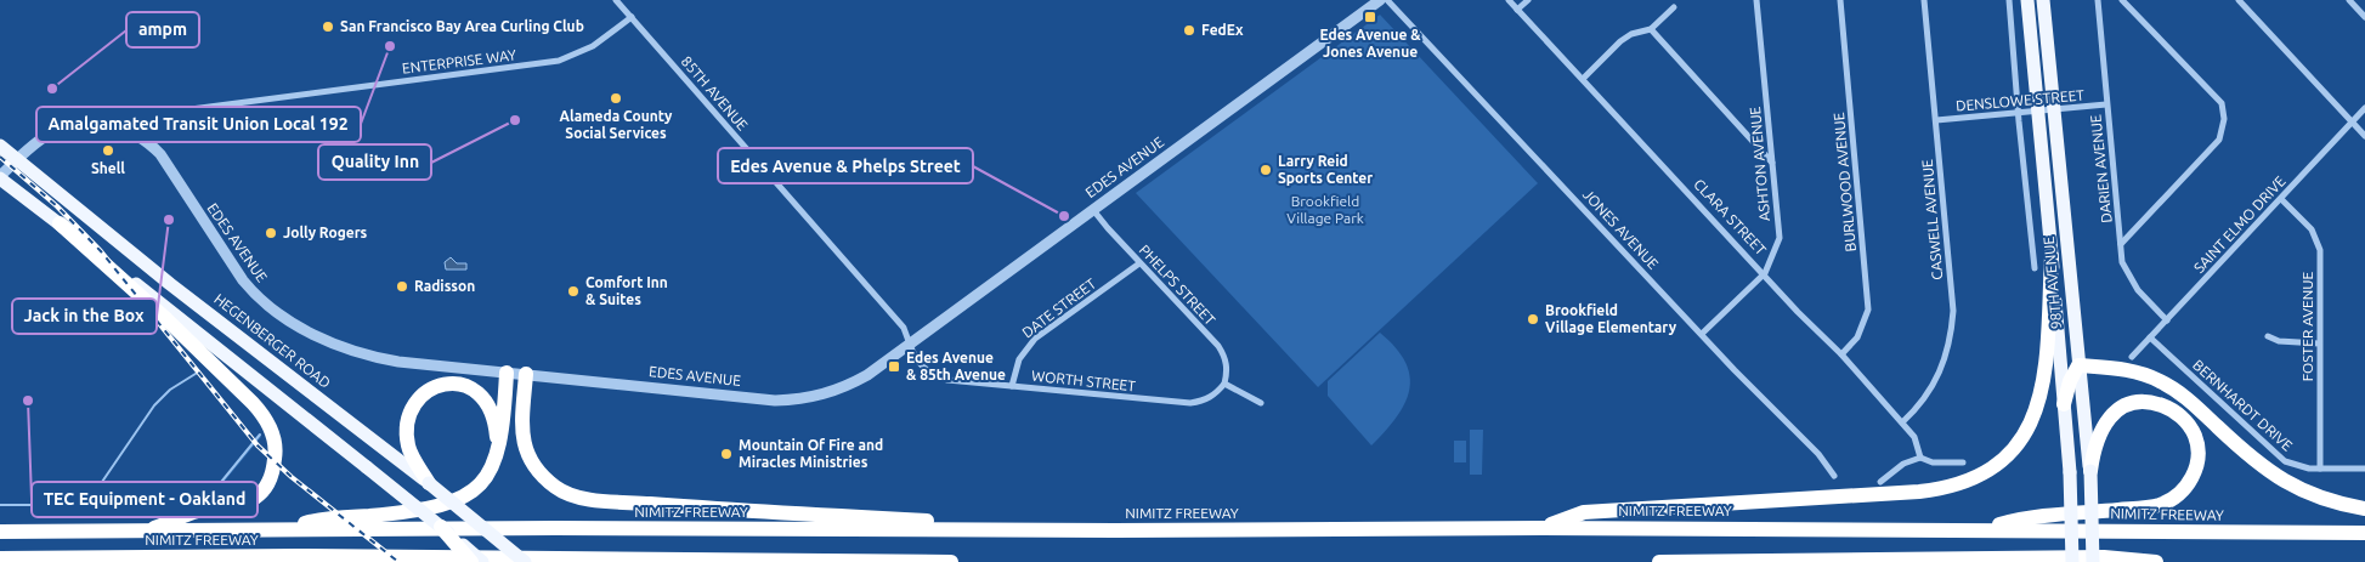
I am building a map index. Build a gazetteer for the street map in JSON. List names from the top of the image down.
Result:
{
  "streets": {
    "highway": ["NIMITZ FREEWAY"],
    "main road": ["98TH AVENUE", "HEGENBERGER ROAD"],
    "street": [
      "ENTERPRISE WAY",
      "85TH AVENUE",
      "DENSLOWE STREET",
      "ASHTON AVENUE",
      "EDES AVENUE",
      "DARIEN AVENUE",
      "BURLWOOD AVENUE",
      "CLARA STREET",
      "CASWELL AVENUE",
      "SAINT ELMO DRIVE",
      "JONES AVENUE",
      "PHELPS STREET",
      "DATE STREET",
      "FOSTER AVENUE",
      "WORTH STREET",
      "BERNHARDT DRIVE"
    ]
  },
  "crossings": [
    ["ENTERPRISE WAY", "85TH AVENUE"],
    ["ENTERPRISE WAY", "EDES AVENUE"],
    ["85TH AVENUE", "EDES AVENUE"],
    ["85TH AVENUE", "WORTH STREET"],
    ["DENSLOWE STREET", "DARIEN AVENUE"],
    ["DENSLOWE STREET", "CASWELL AVENUE"],
    ["DENSLOWE STREET", "98TH AVENUE"],
    ["ASHTON AVENUE", "CLARA STREET"],
    ["ASHTON AVENUE", "JONES AVENUE"],
    ["EDES AVENUE", "PHELPS STREET"],
    ["EDES AVENUE", "HEGENBERGER ROAD"],
    ["EDES AVENUE", "WORTH STREET"],
    ["DARIEN AVENUE", "SAINT ELMO DRIVE"],
    ["BURLWOOD AVENUE", "CLARA STREET"],
    ["CLARA STREET", "CASWELL AVENUE"],
    ["SAINT ELMO DRIVE", "FOSTER AVENUE"],
    ["SAINT ELMO DRIVE", "BERNHARDT DRIVE"],
    ["PHELPS STREET", "DATE STREET"],
    ["PHELPS STREET", "WORTH STREET"],
    ["DATE STREET", "WORTH STREET"],
    ["FOSTER AVENUE", "BERNHARDT DRIVE"]
  ],
  "parks": ["Brookfield Village Park"],
  "places": {
    "transit": ["Edes Avenue & Jones Avenue", "Edes Avenue & 85th Avenue"],
    "other": [
      "San Francisco Bay Area Curling Club",
      "FedEx",
      "Amalgamated Transit Union Local 192",
      "ampm",
      "Alameda County Social Services",
      "Quality Inn",
      "Shell",
      "Larry Reid Sports Center",
      "Edes Avenue & Phelps Street",
      "Jack in the Box",
      "Jolly Rogers",
      "Radisson",
      "Comfort Inn & Suites",
      "Brookfield Village Elementary",
      "TEC Equipment - Oakland",
      "Mountain Of Fire and Miracles Ministries"
    ]
  }
}
